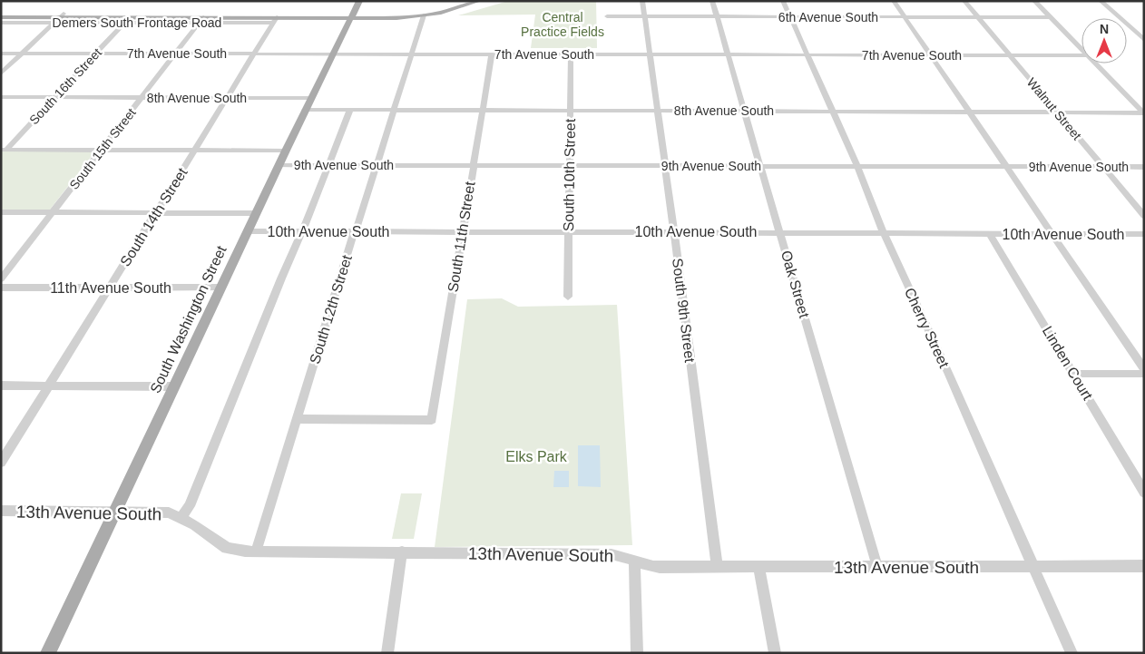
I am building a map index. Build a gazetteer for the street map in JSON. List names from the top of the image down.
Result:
{
  "streets": {
    "main road": ["South Washington Street"],
    "street": [
      "6th Avenue South",
      "Demers South Frontage Road",
      "7th Avenue South",
      "South 16th Street",
      "8th Avenue South",
      "Walnut Street",
      "South 15th Street",
      "9th Avenue South",
      "South 10th Street",
      "South 14th Street",
      "10th Avenue South",
      "South 11th Street",
      "Oak Street",
      "11th Avenue South",
      "South 12th Street",
      "South 9th Street",
      "Cherry Street",
      "Linden Court",
      "13th Avenue South"
    ]
  },
  "crossings": [
    ["6th Avenue South", "Walnut Street"],
    ["6th Avenue South", "Oak Street"],
    ["6th Avenue South", "South 9th Street"],
    ["6th Avenue South", "Cherry Street"],
    ["Demers South Frontage Road", "South 16th Street"],
    ["Demers South Frontage Road", "South 15th Street"],
    ["7th Avenue South", "South 16th Street"],
    ["7th Avenue South", "Walnut Street"],
    ["7th Avenue South", "South 15th Street"],
    ["7th Avenue South", "South 10th Street"],
    ["7th Avenue South", "South 14th Street"],
    ["7th Avenue South", "South 11th Street"],
    ["7th Avenue South", "Oak Street"],
    ["7th Avenue South", "South 12th Street"],
    ["7th Avenue South", "South 9th Street"],
    ["7th Avenue South", "South Washington Street"],
    ["7th Avenue South", "Cherry Street"],
    ["South 16th Street", "8th Avenue South"],
    ["South 16th Street", "9th Avenue South"],
    ["8th Avenue South", "Walnut Street"],
    ["8th Avenue South", "South 15th Street"],
    ["8th Avenue South", "South 10th Street"],
    ["8th Avenue South", "South 14th Street"],
    ["8th Avenue South", "South 11th Street"],
    ["8th Avenue South", "Oak Street"],
    ["8th Avenue South", "South 12th Street"],
    ["8th Avenue South", "South 9th Street"],
    ["8th Avenue South", "South Washington Street"],
    ["8th Avenue South", "Cherry Street"],
    ["Walnut Street", "9th Avenue South"],
    ["South 15th Street", "9th Avenue South"],
    ["South 15th Street", "10th Avenue South"],
    ["9th Avenue South", "South 10th Street"],
    ["9th Avenue South", "South 14th Street"],
    ["9th Avenue South", "South 11th Street"],
    ["9th Avenue South", "Oak Street"],
    ["9th Avenue South", "South 12th Street"],
    ["9th Avenue South", "South 9th Street"],
    ["9th Avenue South", "South Washington Street"],
    ["9th Avenue South", "Cherry Street"],
    ["South 10th Street", "10th Avenue South"],
    ["South 14th Street", "10th Avenue South"],
    ["South 14th Street", "11th Avenue South"],
    ["10th Avenue South", "South 11th Street"],
    ["10th Avenue South", "Oak Street"],
    ["10th Avenue South", "South 12th Street"],
    ["10th Avenue South", "South 9th Street"],
    ["10th Avenue South", "South Washington Street"],
    ["10th Avenue South", "Cherry Street"],
    ["10th Avenue South", "Linden Court"],
    ["South 11th Street", "South 12th Street"],
    ["Oak Street", "13th Avenue South"],
    ["11th Avenue South", "South Washington Street"],
    ["South 12th Street", "13th Avenue South"],
    ["South 9th Street", "13th Avenue South"],
    ["South Washington Street", "13th Avenue South"],
    ["Cherry Street", "13th Avenue South"]
  ],
  "parks": ["Central Practice Fields", "Elks Park"],
  "north": "top"
}
